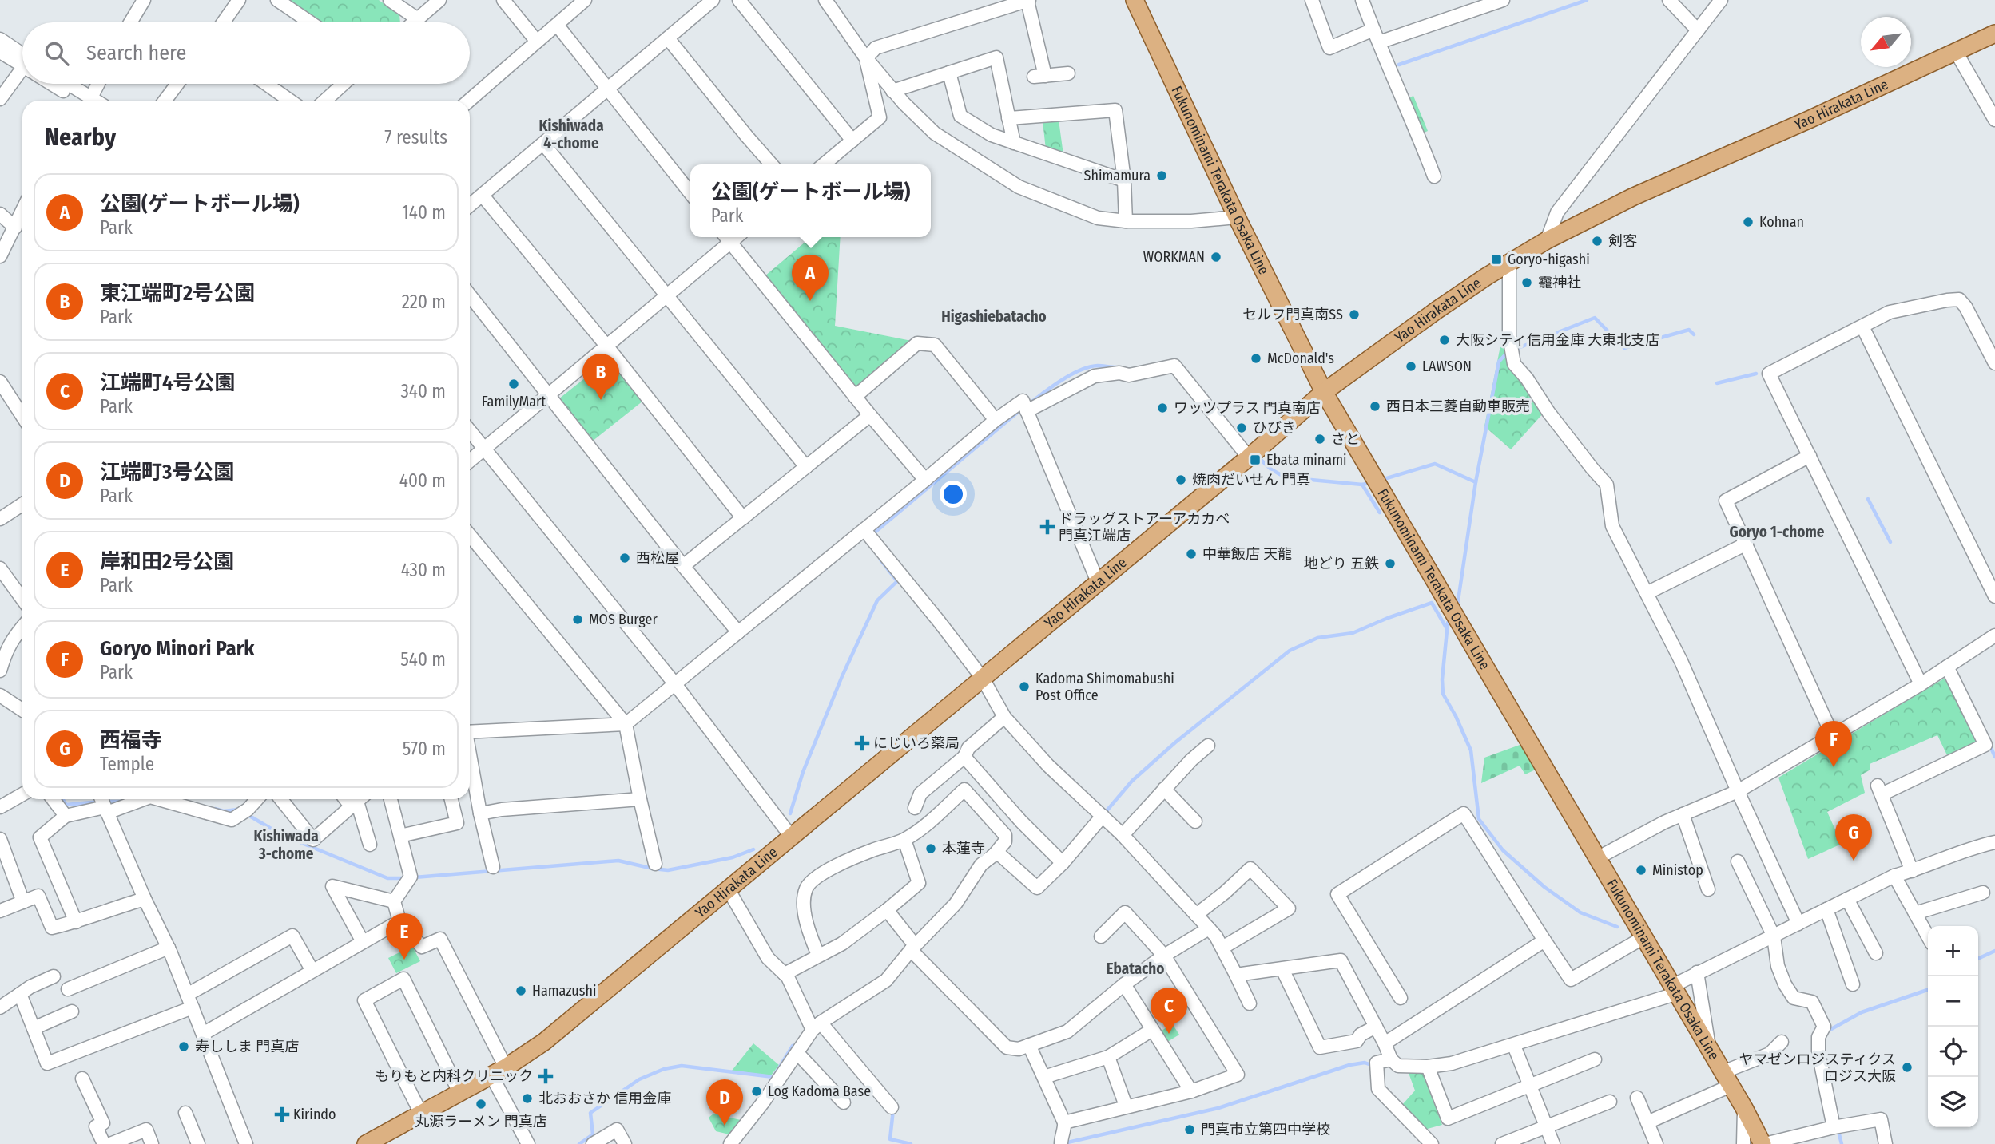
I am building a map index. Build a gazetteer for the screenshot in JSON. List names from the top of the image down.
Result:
{
  "streets": {
    "main road": ["Yao Hirakata Line", "Fukunominami Terakata Osaka Line"]
  },
  "crossings": [
    ["Yao Hirakata Line", "Fukunominami Terakata Osaka Line"]
  ],
  "districts": [
    "Kishiwada 4-chome",
    "Higashiebatacho",
    "Goryo 1-chome",
    "Kishiwada 3-chome",
    "Ebatacho"
  ],
  "places": {
    "other": [
      "Shimamura",
      "Kohnan",
      "剣客",
      "WORKMAN",
      "龗神社",
      "セルフ門真南SS",
      "大阪シティ信用金庫 大東北支店",
      "McDonald's",
      "LAWSON",
      "FamilyMart",
      "西日本三菱自動車販売",
      "ワッツプラス 門真南店",
      "ひびき",
      "さと",
      "焼肉だいせん 門真",
      "中華飯店 天龍",
      "西松屋",
      "地どり 五鉄",
      "MOS Burger",
      "Kadoma Shimomabushi Post Office",
      "本蓮寺",
      "Ministop",
      "Hamazushi",
      "寿ししま 門真店",
      "ヤマゼンロジスティクス ロジス大阪",
      "Log Kadoma Base",
      "北おおさか 信用金庫",
      "丸源ラーメン 門真店",
      "門真市立第四中学校"
    ],
    "transit": ["Goryo-higashi", "Ebata minami"],
    "health": [
      "ドラッグストアーアカカベ 門真江端店",
      "にじいろ薬局",
      "もりもと内科クリニック",
      "Kirindo"
    ]
  },
  "north": "bottom left",
  "page": {
    "search": "Search here",
    "heading": ["Nearby", "7 results"],
    "popup": ["公園(ゲートボール場)", "Park"],
    "list": [
      {
        "mark": "A",
        "name": "公園(ゲートボール場)",
        "note": "Park",
        "value": "140 m"
      },
      {
        "mark": "B",
        "name": "東江端町2号公園",
        "note": "Park",
        "value": "220 m"
      },
      {
        "mark": "C",
        "name": "江端町4号公園",
        "note": "Park",
        "value": "340 m"
      },
      {
        "mark": "D",
        "name": "江端町3号公園",
        "note": "Park",
        "value": "400 m"
      },
      {
        "mark": "E",
        "name": "岸和田2号公園",
        "note": "Park",
        "value": "430 m"
      },
      {
        "mark": "F",
        "name": "Goryo Minori Park",
        "note": "Park",
        "value": "540 m"
      },
      {
        "mark": "G",
        "name": "西福寺",
        "note": "Temple",
        "value": "570 m"
      }
    ],
    "pins": [
      "A",
      "B",
      "F",
      "G",
      "E",
      "C",
      "D"
    ],
    "map_buttons": ["+", "−"]
  }
}
